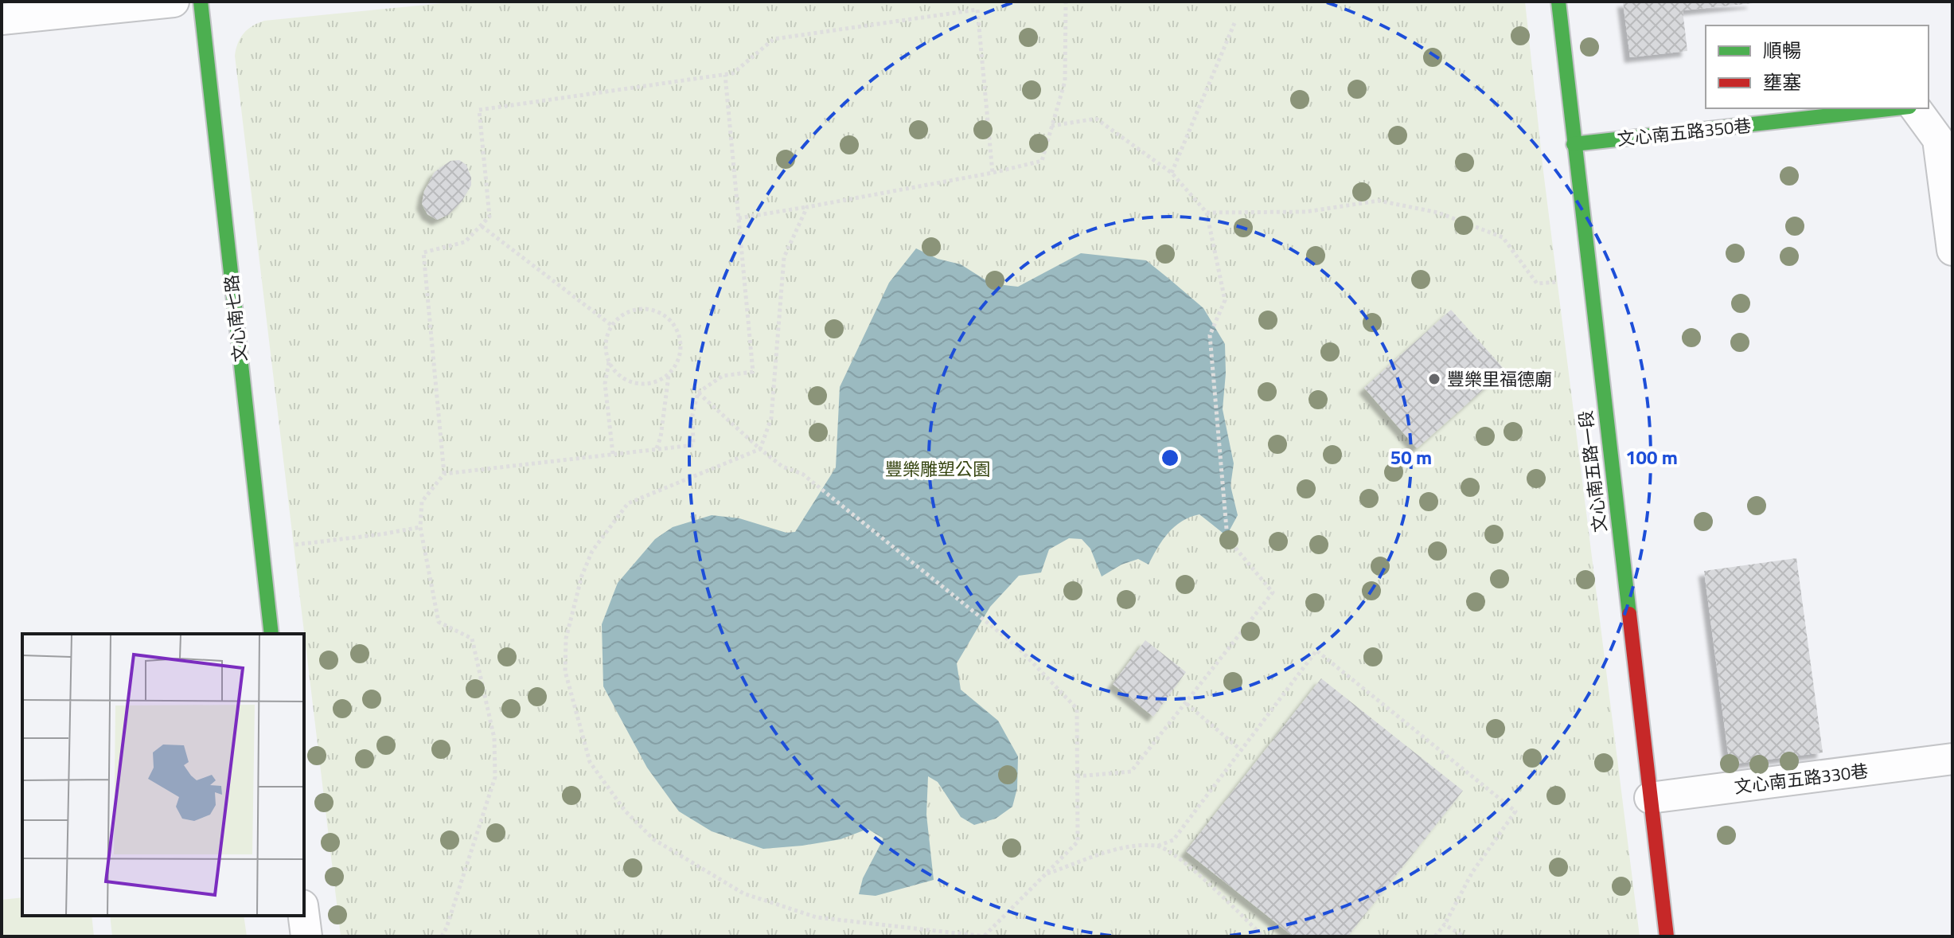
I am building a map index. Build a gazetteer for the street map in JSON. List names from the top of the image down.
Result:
{
  "streets": {
    "street": [
      "文心南五路350巷",
      "文心南七路",
      "文心南五路一段",
      "文心南五路330巷"
    ]
  },
  "crossings": [
    ["文心南五路350巷", "文心南五路一段"],
    ["文心南五路一段", "文心南五路330巷"]
  ],
  "parks": ["豐樂雕塑公園"],
  "places": ["豐樂里福德廟"],
  "legend": ["順暢", "壅塞"],
  "rings": ["50 m", "100 m"]
}
